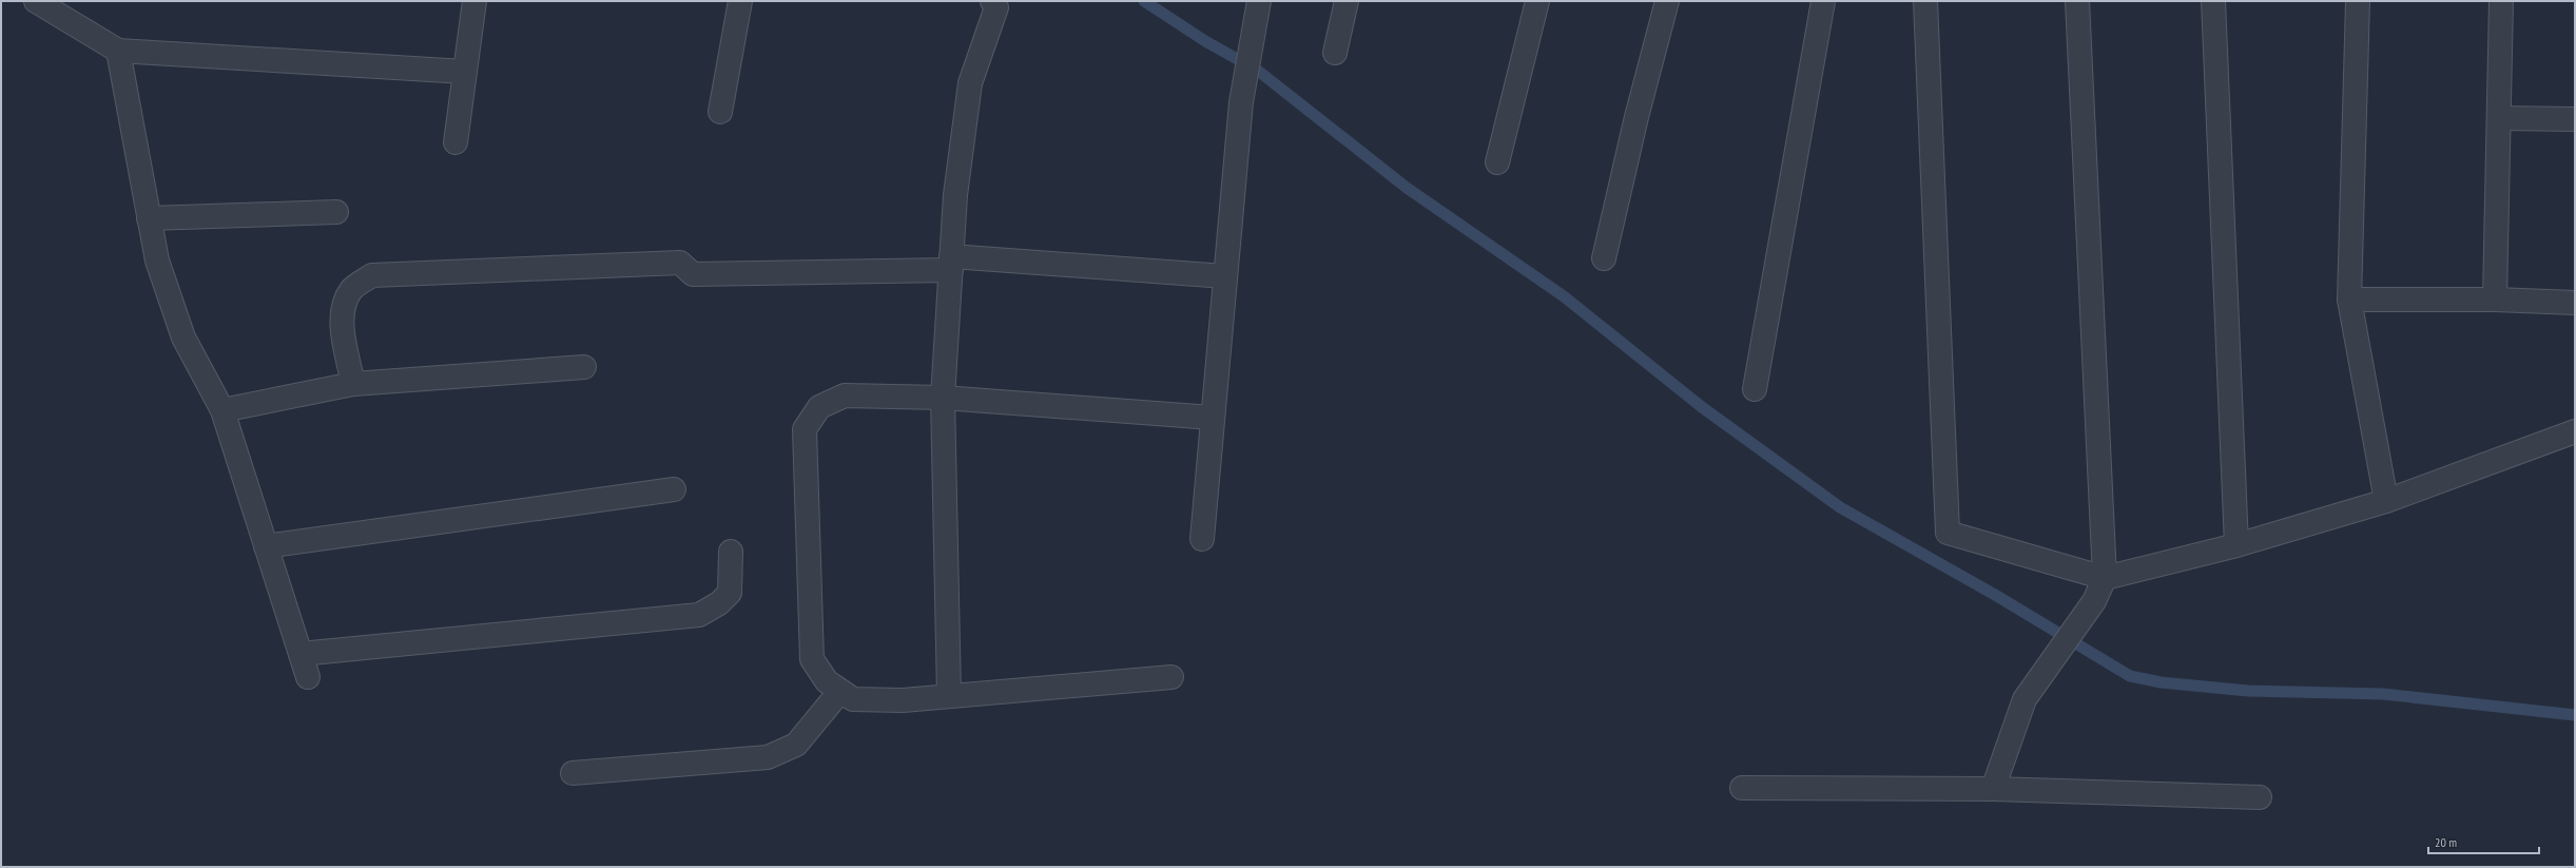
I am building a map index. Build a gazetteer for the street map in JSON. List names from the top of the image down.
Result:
{
  "scale_bar": "20 m"
}
